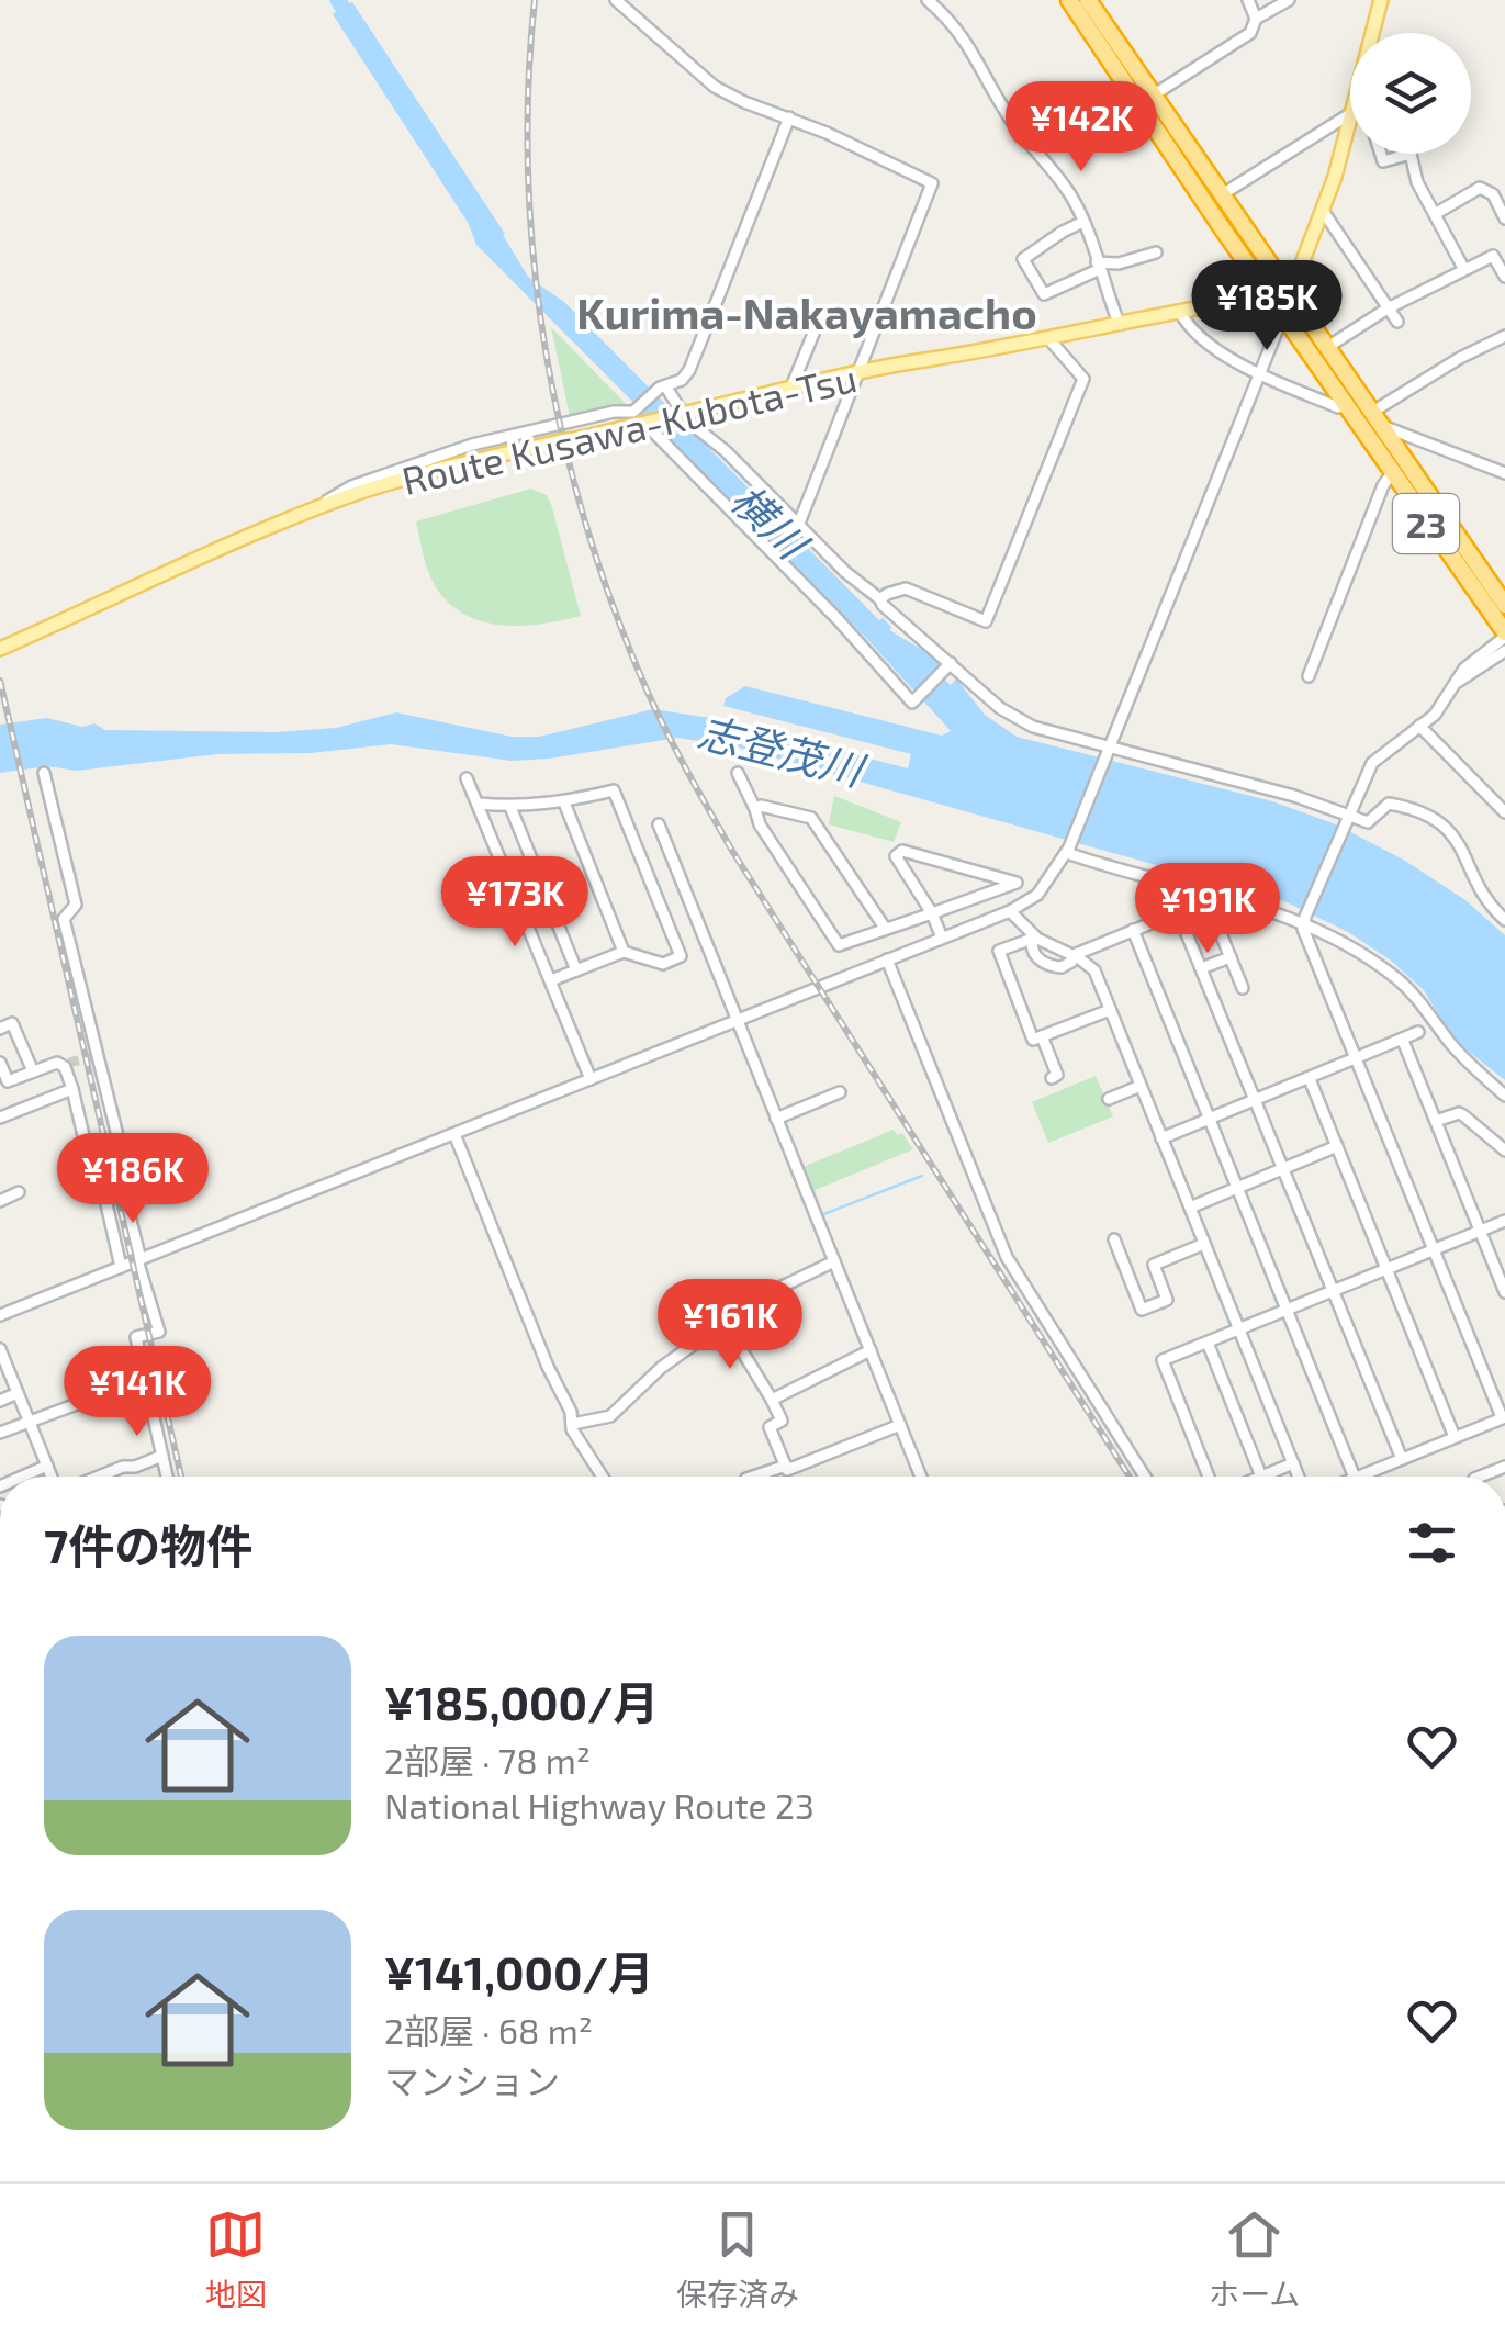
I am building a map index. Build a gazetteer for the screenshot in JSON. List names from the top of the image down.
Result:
{
  "streets": {
    "highway": ["23"],
    "main road": ["Route Kusawa-Kubota-Tsu"]
  },
  "crossings": [
    ["Route Kusawa-Kubota-Tsu", "23"]
  ],
  "districts": ["Kurima-Nakayamacho"],
  "water": ["横川", "志登茂川"],
  "page": {
    "price": [
      "¥142K",
      "¥185K",
      "¥173K",
      "¥191K",
      "¥186K",
      "¥161K",
      "¥141K"
    ],
    "heading": "7件の物件",
    "list": [
      {
        "name": "¥185,000/月",
        "note": "2部屋 · 78 m² · National Highway Route 23"
      },
      {
        "name": "¥141,000/月",
        "note": "2部屋 · 68 m² · マンション"
      }
    ],
    "tabs": ["地図", "保存済み", "ホーム"]
  }
}
